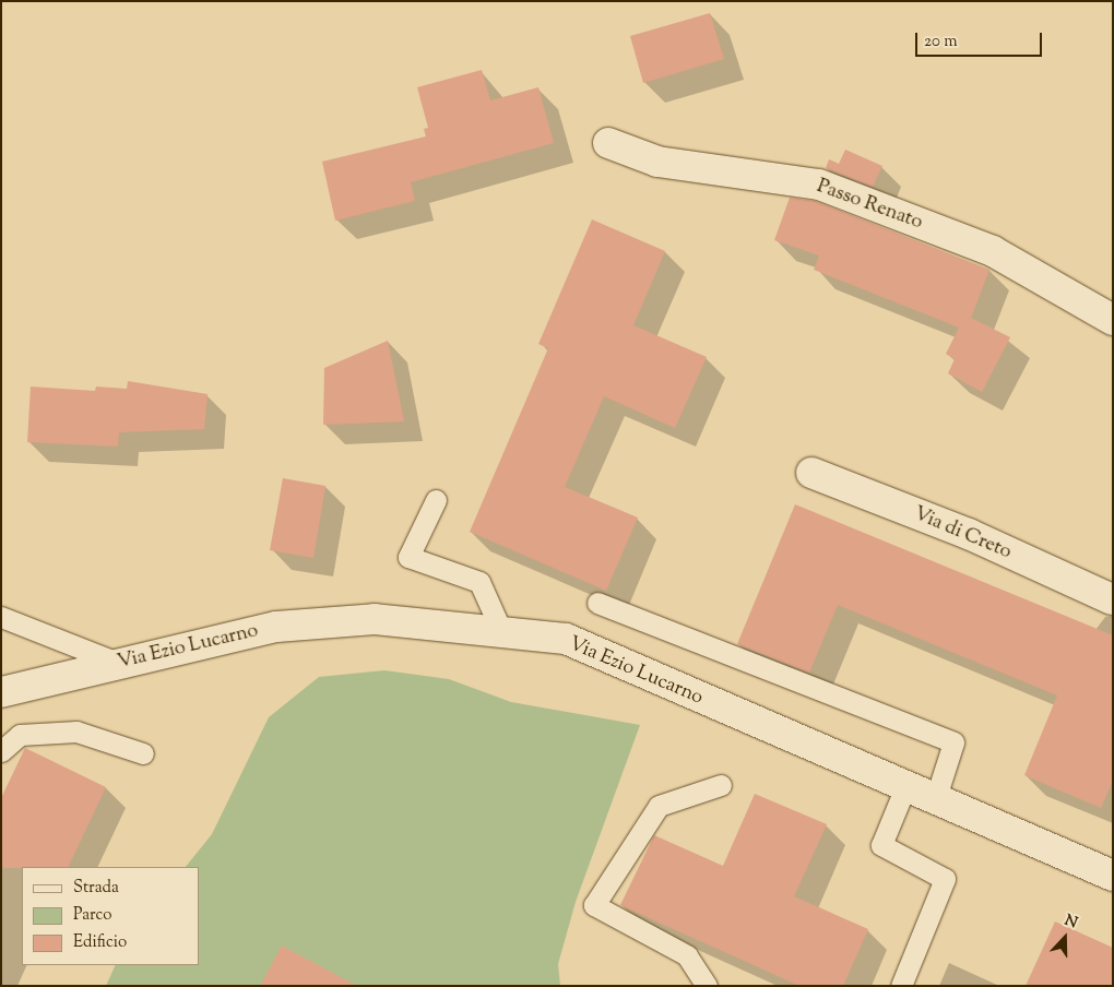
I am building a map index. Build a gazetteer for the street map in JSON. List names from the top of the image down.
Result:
{
  "streets": {
    "street": ["Passo Renato", "Via di Creto", "Via Ezio Lucarno"]
  },
  "legend": ["Strada", "Parco", "Edificio"],
  "scale_bar": "20 m",
  "north": "top"
}
